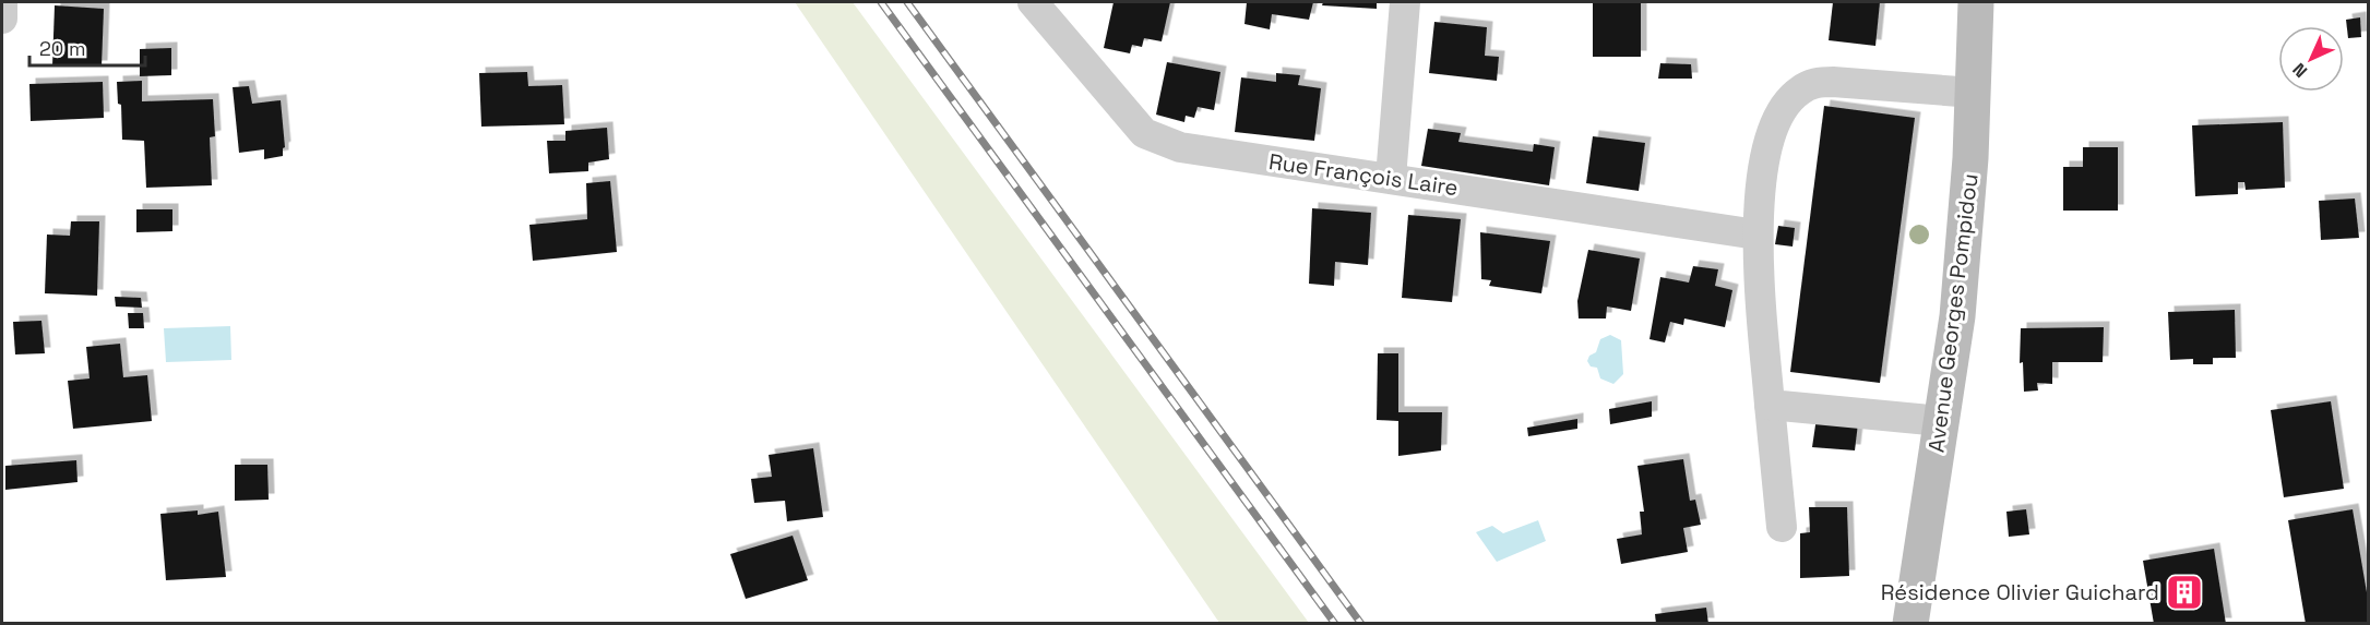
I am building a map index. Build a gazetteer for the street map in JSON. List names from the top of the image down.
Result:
{
  "streets": {
    "main road": ["Avenue Georges Pompidou"],
    "street": ["Rue François Laire"]
  },
  "places": {
    "building": ["Résidence Olivier Guichard"]
  },
  "scale_bar": "20 m",
  "north": "bottom left"
}
